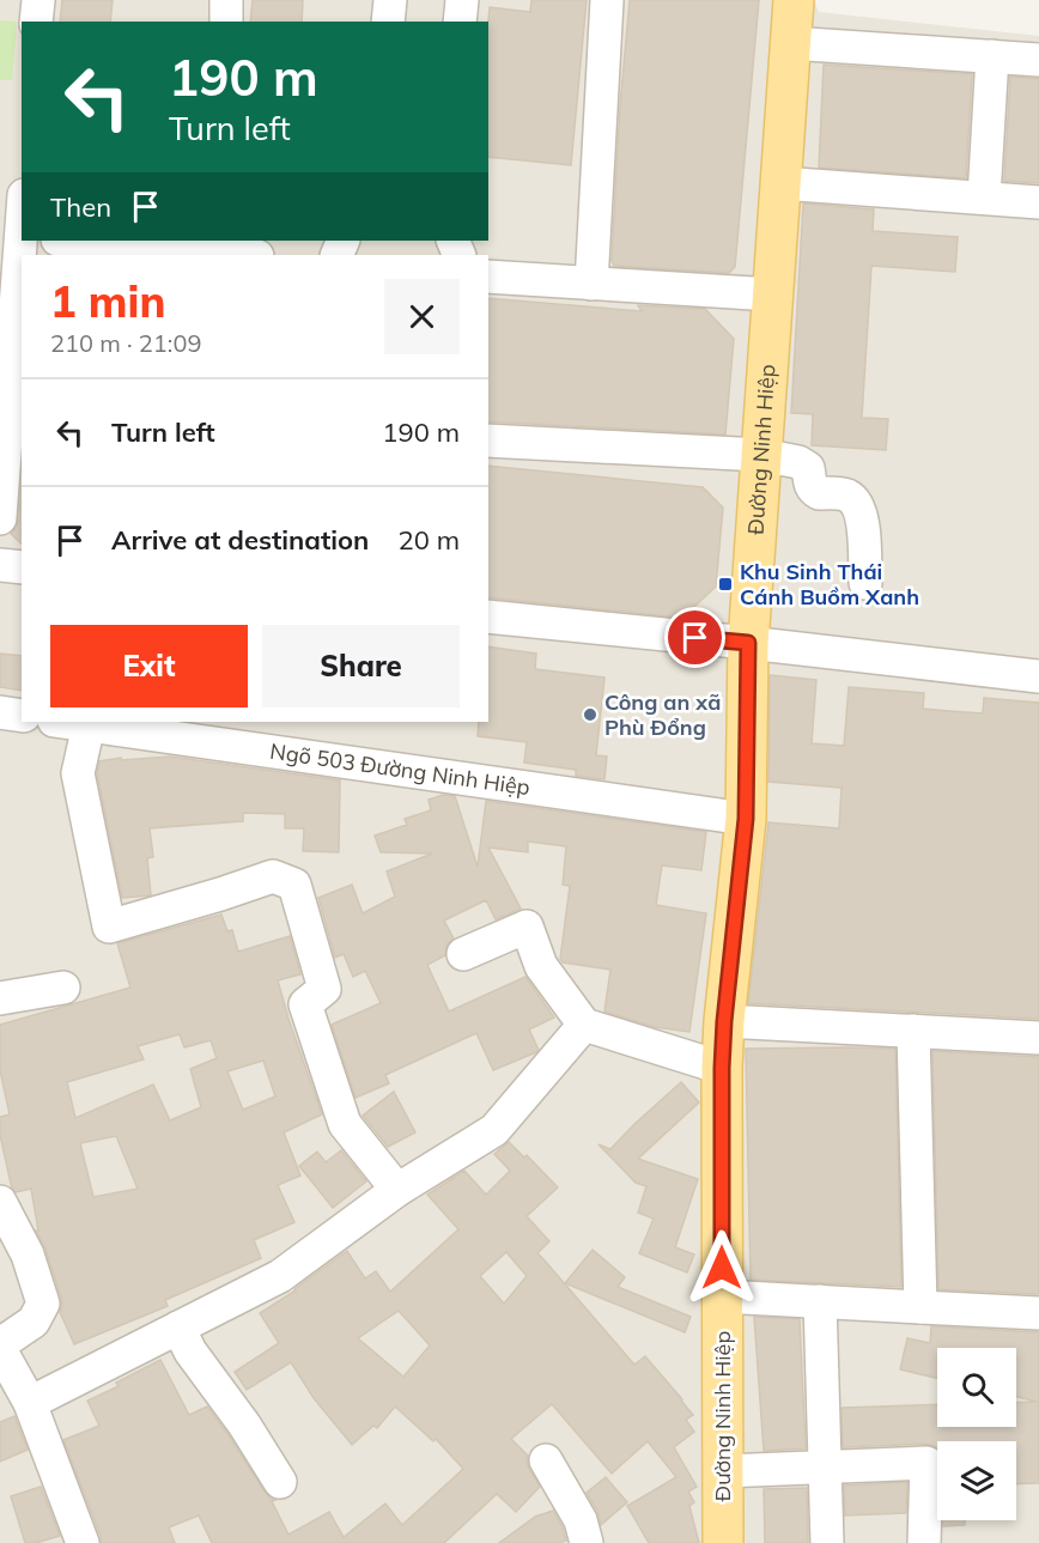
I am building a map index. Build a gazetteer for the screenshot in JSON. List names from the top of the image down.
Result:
{
  "streets": {
    "main road": ["Đường Ninh Hiệp"],
    "street": ["Ngõ 503 Đường Ninh Hiệp"]
  },
  "crossings": [
    ["Đường Ninh Hiệp", "Ngõ 503 Đường Ninh Hiệp"]
  ],
  "places": {
    "transit": ["Khu Sinh Thái Cánh Buồm Xanh"],
    "other": ["Công an xã Phù Đổng"]
  },
  "page": {
    "turn": ["190 m", "Turn left"],
    "then": "Then",
    "heading": ["1 min", "210 m · 21:09"],
    "list": [
      {
        "name": "Turn left",
        "value": "190 m"
      },
      {
        "name": "Arrive at destination",
        "value": "20 m"
      }
    ],
    "buttons": ["Exit", "Share"]
  }
}
